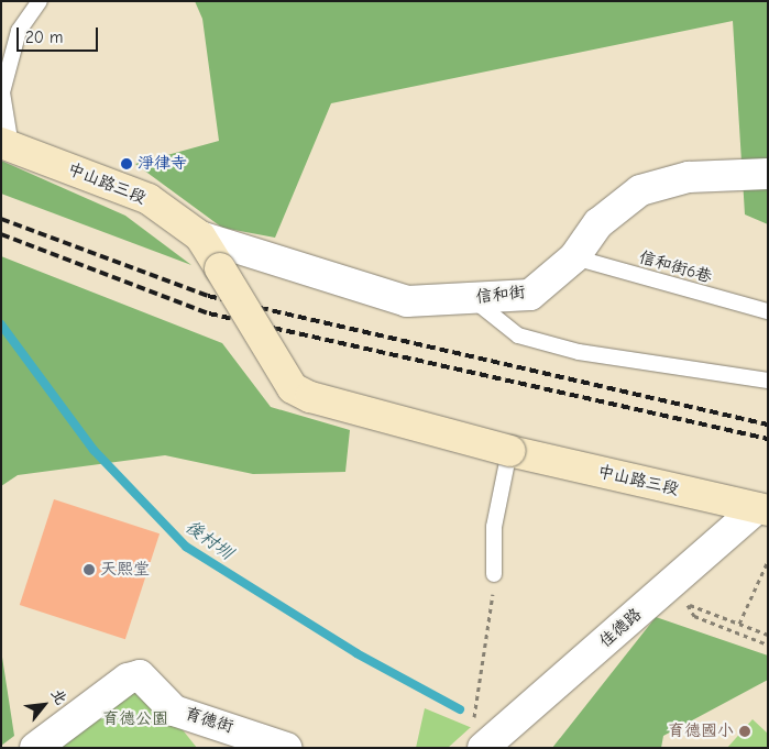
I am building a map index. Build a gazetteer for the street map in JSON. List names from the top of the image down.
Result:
{
  "streets": {
    "main road": ["中山路三段"],
    "street": ["信和街", "佳德路", "育德街"],
    "lane": ["信和街6巷"]
  },
  "crossings": [
    ["中山路三段", "信和街"],
    ["中山路三段", "佳德路"],
    ["信和街6巷", "信和街"]
  ],
  "water": ["後村圳"],
  "parks": ["育德公園"],
  "places": ["淨律寺", "天熙堂", "育德國小"],
  "scale_bar": "20 m",
  "north": "top right"
}
